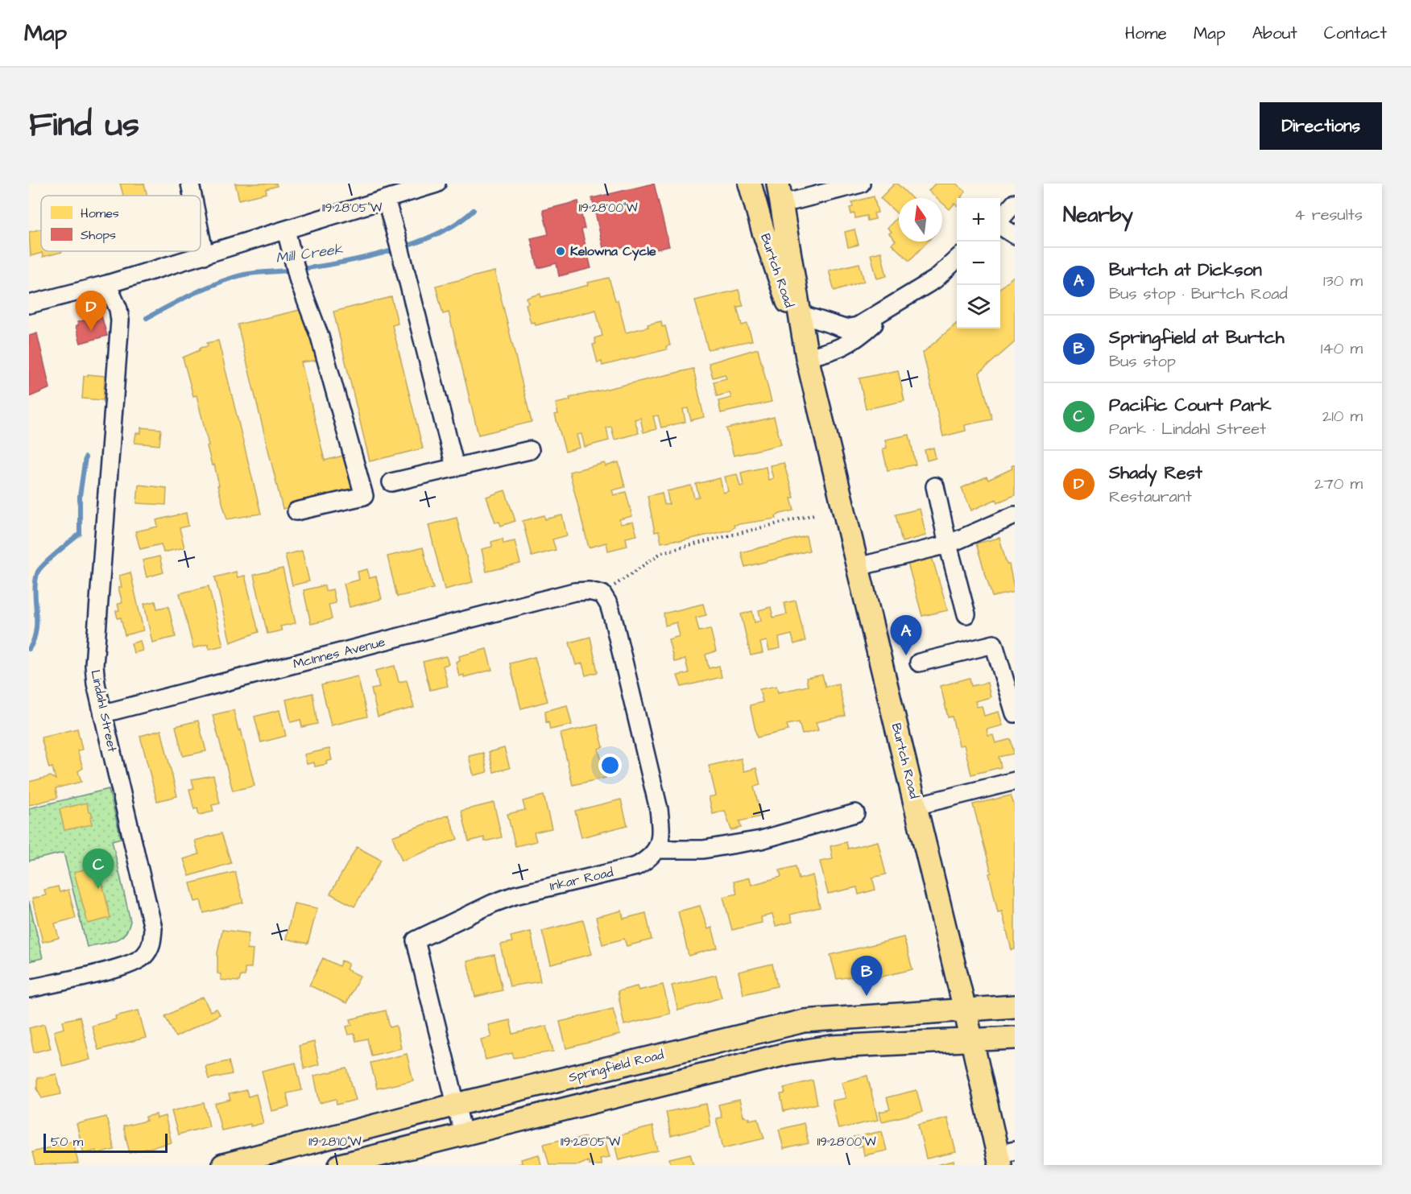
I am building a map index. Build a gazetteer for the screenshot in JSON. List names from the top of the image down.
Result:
{
  "streets": {
    "main road": ["Burtch Road", "Springfield Road"],
    "street": ["McInnes Avenue", "Lindahl Street", "Inkar Road"]
  },
  "crossings": [
    ["Burtch Road", "Springfield Road"],
    ["McInnes Avenue", "Lindahl Street"],
    ["Inkar Road", "Springfield Road"]
  ],
  "water": ["Mill Creek"],
  "places": ["Kelowna Cycle"],
  "legend": ["Homes", "Shops"],
  "scale_bar": "50 m",
  "north": "top",
  "page": {
    "header": "Map",
    "nav": [
      "Home",
      "Map",
      "About",
      "Contact"
    ],
    "title": "Find us",
    "buttons": "Directions",
    "heading": ["Nearby", "4 results"],
    "map_buttons": ["+", "−"],
    "list": [
      {
        "mark": "A",
        "name": "Burtch at Dickson",
        "note": "Bus stop · Burtch Road",
        "value": "130 m"
      },
      {
        "mark": "B",
        "name": "Springfield at Burtch",
        "note": "Bus stop",
        "value": "140 m"
      },
      {
        "mark": "C",
        "name": "Pacific Court Park",
        "note": "Park · Lindahl Street",
        "value": "210 m"
      },
      {
        "mark": "D",
        "name": "Shady Rest",
        "note": "Restaurant",
        "value": "270 m"
      }
    ],
    "pins": [
      "D",
      "A",
      "C",
      "B"
    ],
    "scale": "50 m"
  },
  "coordinates": ["119°28'05\"W", "119°28'00\"W", "119°28'10\"W"]
}
